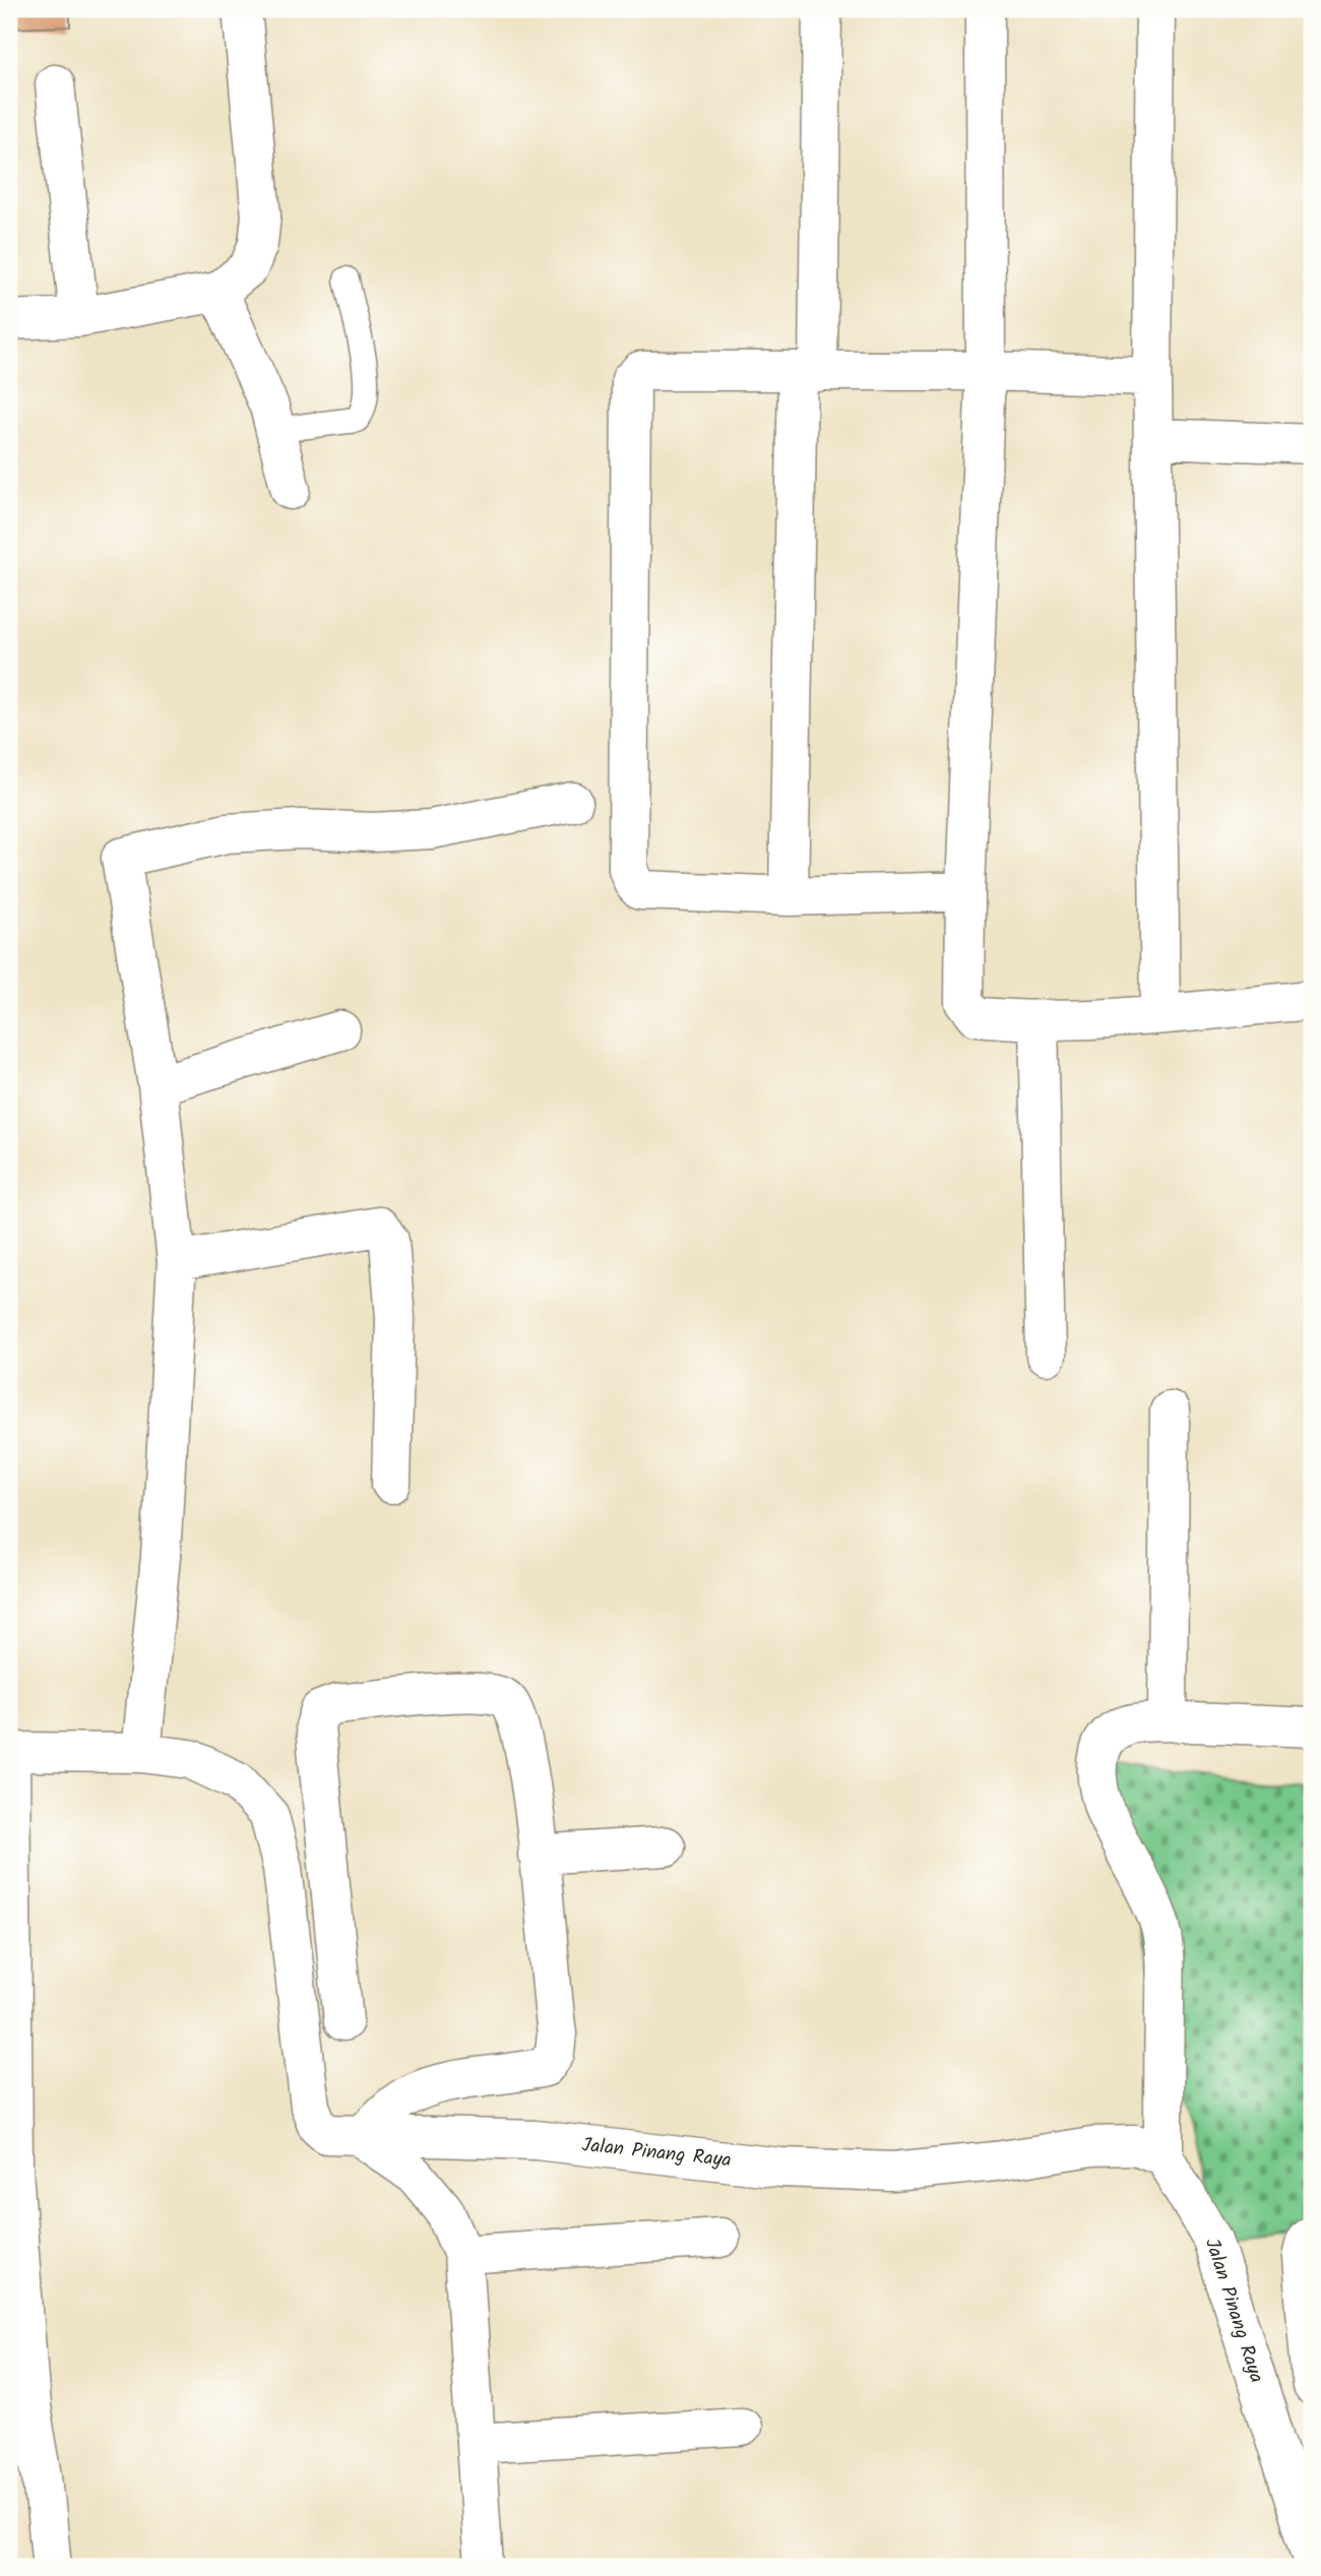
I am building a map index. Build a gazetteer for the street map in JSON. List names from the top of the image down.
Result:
{
  "streets": {
    "street": ["Jalan Pinang Raya"]
  }
}
